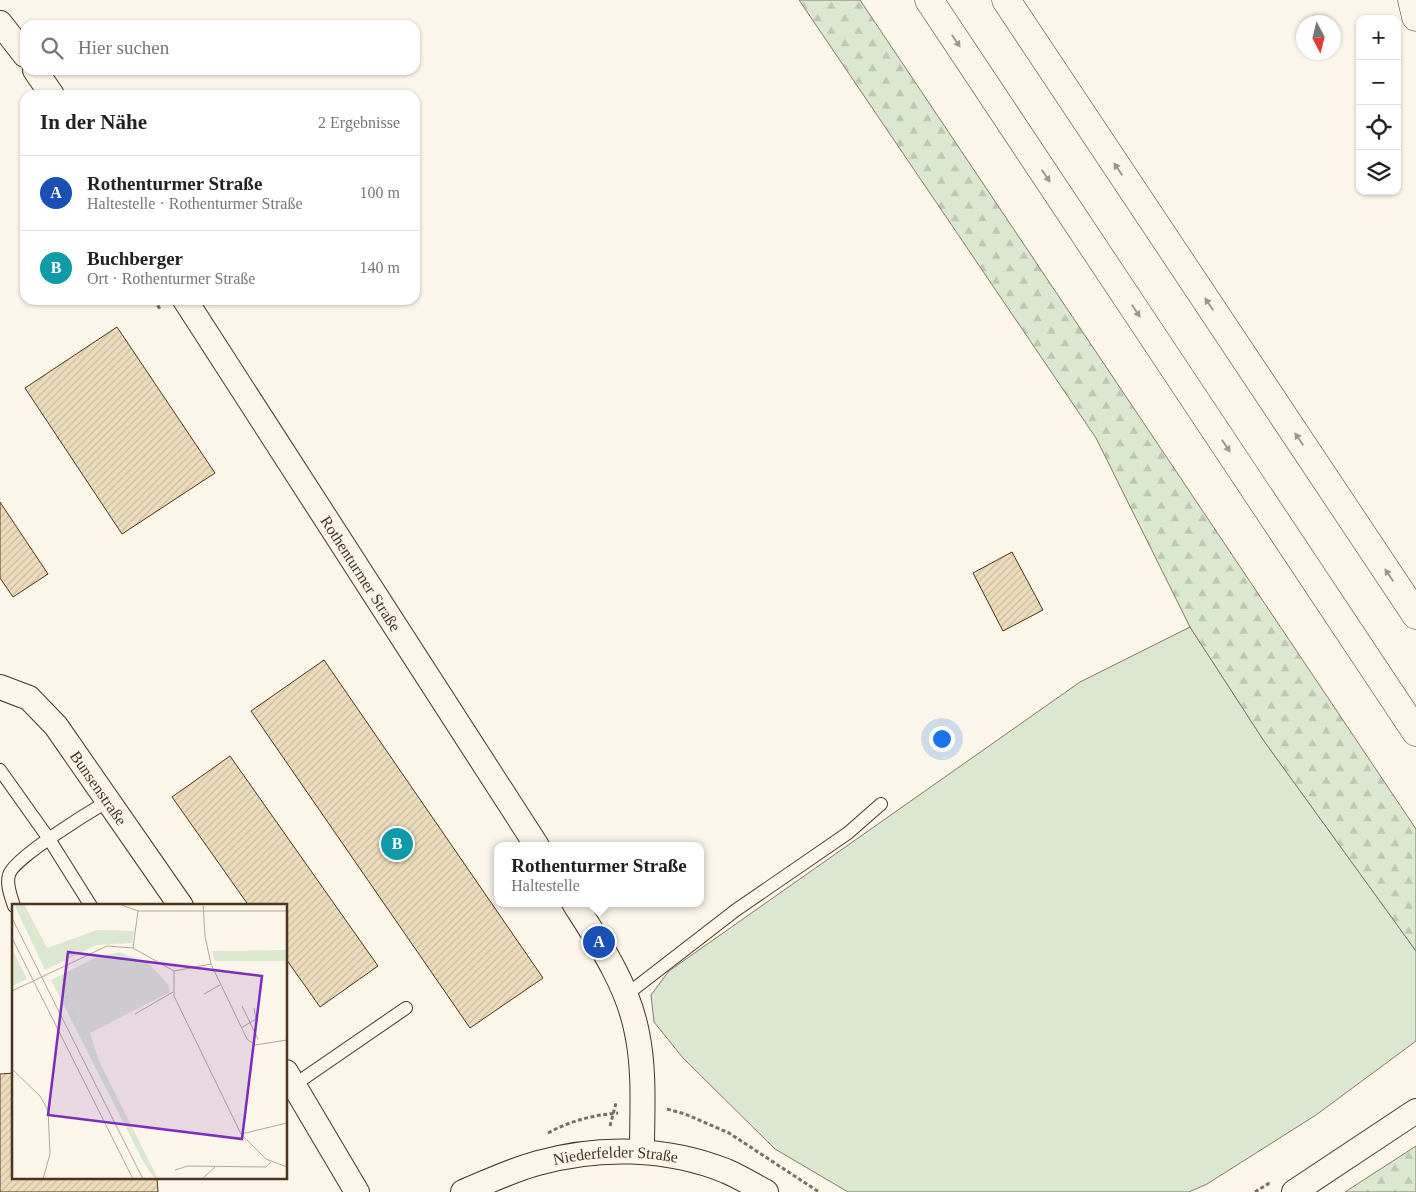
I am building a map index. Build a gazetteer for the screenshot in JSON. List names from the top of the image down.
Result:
{
  "streets": {
    "street": ["Rothenturmer Straße", "Bunsenstraße", "Niederfelder Straße"]
  },
  "north": "bottom",
  "page": {
    "map_buttons": ["+", "−"],
    "search": "Hier suchen",
    "heading": ["In der Nähe", "2 Ergebnisse"],
    "list": [
      {
        "mark": "A",
        "name": "Rothenturmer Straße",
        "note": "Haltestelle · Rothenturmer Straße",
        "value": "100 m"
      },
      {
        "mark": "B",
        "name": "Buchberger",
        "note": "Ort · Rothenturmer Straße",
        "value": "140 m"
      }
    ],
    "pins": ["B", "A"],
    "popup": ["Rothenturmer Straße", "Haltestelle"]
  }
}
